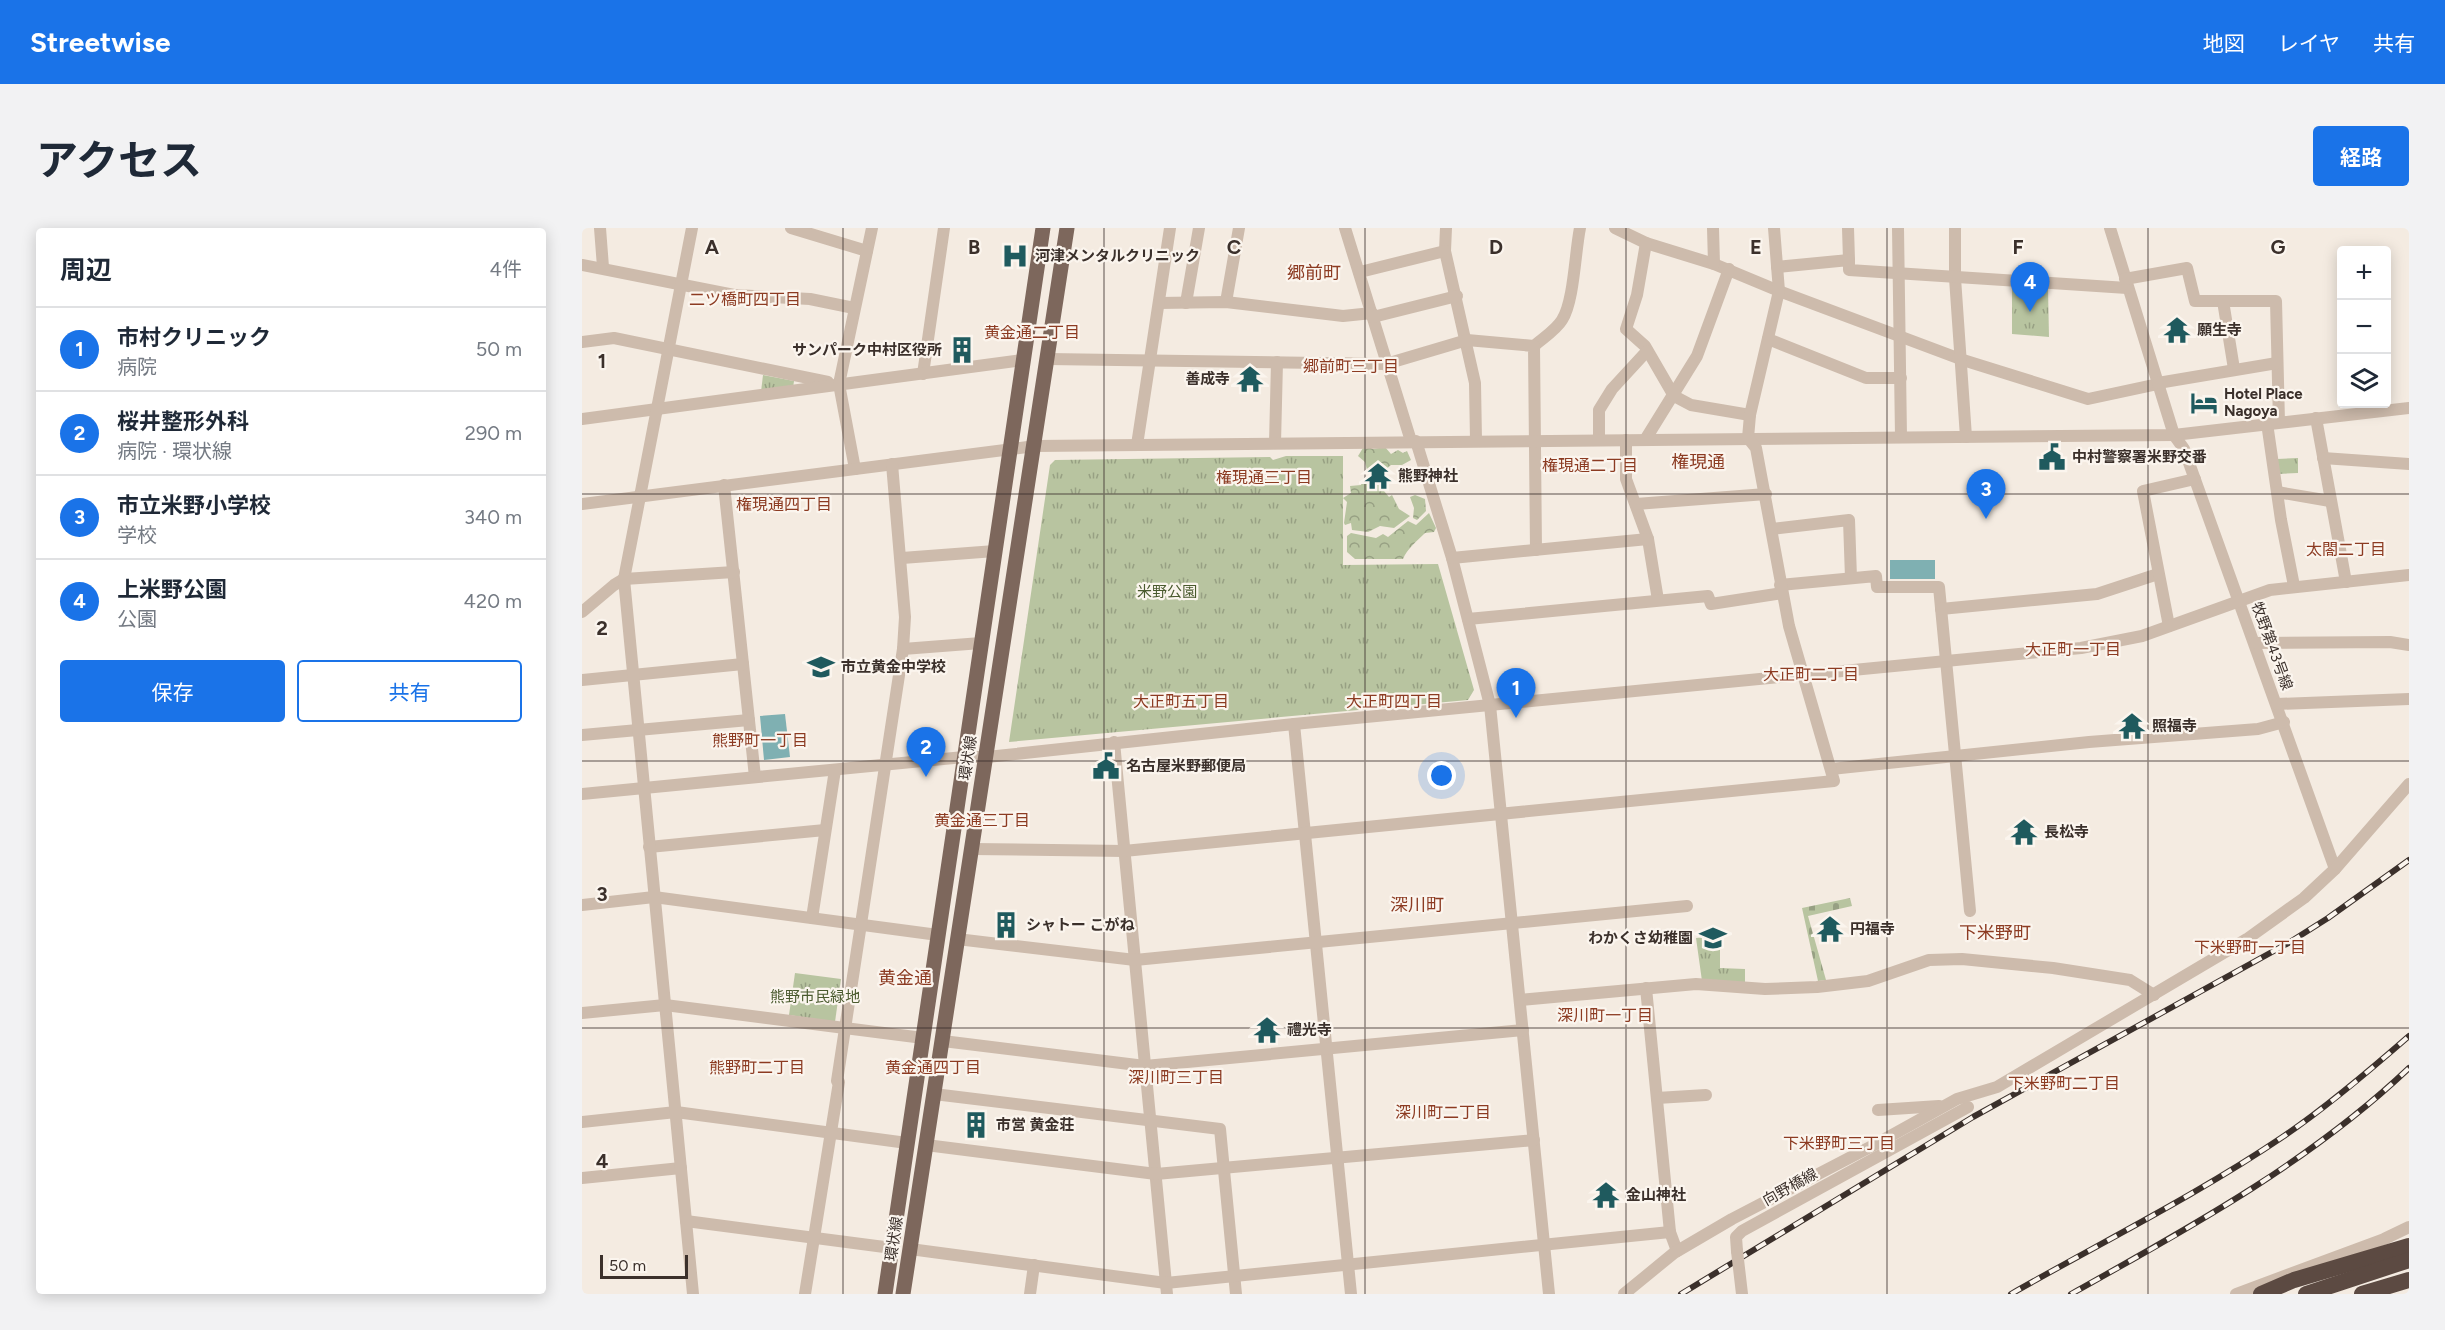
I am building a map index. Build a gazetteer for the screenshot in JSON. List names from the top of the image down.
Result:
{
  "streets": {
    "main road": ["環状線"],
    "street": ["牧野第43号線", "向野橋線"]
  },
  "districts": [
    "郷前町",
    "二ツ橋町四丁目",
    "黄金通二丁目",
    "郷前町三丁目",
    "権現通",
    "権現通二丁目",
    "権現通三丁目",
    "権現通四丁目",
    "太閤二丁目",
    "大正町一丁目",
    "大正町二丁目",
    "大正町五丁目",
    "大正町四丁目",
    "熊野町一丁目",
    "黄金通三丁目",
    "深川町",
    "下米野町",
    "下米野町一丁目",
    "黄金通",
    "深川町一丁目",
    "熊野町二丁目",
    "黄金通四丁目",
    "深川町三丁目",
    "下米野町二丁目",
    "深川町二丁目",
    "下米野町三丁目"
  ],
  "parks": ["米野公園", "熊野市民緑地"],
  "places": {
    "hospital": ["河津メンタルクリニック"],
    "temple": [
      "願生寺",
      "善成寺",
      "熊野神社",
      "照福寺",
      "長松寺",
      "円福寺",
      "禮光寺",
      "金山神社"
    ],
    "building": ["サンパーク中村区役所", "シャトー こがね", "市営 黄金荘"],
    "hotel": ["Hotel Place Nagoya"],
    "public building": ["中村警察署米野交番", "名古屋米野郵便局"],
    "school or university": ["市立黄金中学校", "わかくさ幼稚園"]
  },
  "scale_bar": "50 m",
  "page": {
    "header": "Streetwise",
    "nav": ["地図", "レイヤ", "共有"],
    "title": "アクセス",
    "buttons": [
      "経路",
      ["保存", "共有"]
    ],
    "heading": ["周辺", "4件"],
    "map_buttons": ["+", "−"],
    "pins": [
      "4",
      "3",
      "1",
      "2"
    ],
    "list": [
      {
        "mark": "1",
        "name": "市村クリニック",
        "note": "病院",
        "value": "50 m"
      },
      {
        "mark": "2",
        "name": "桜井整形外科",
        "note": "病院 · 環状線",
        "value": "290 m"
      },
      {
        "mark": "3",
        "name": "市立米野小学校",
        "note": "学校",
        "value": "340 m"
      },
      {
        "mark": "4",
        "name": "上米野公園",
        "note": "公園",
        "value": "420 m"
      }
    ],
    "scale": "50 m"
  },
  "grid": {
    "columns": [
      "A",
      "B",
      "C",
      "D",
      "E",
      "F",
      "G"
    ],
    "rows": [
      "1",
      "2",
      "3",
      "4"
    ]
  }
}
